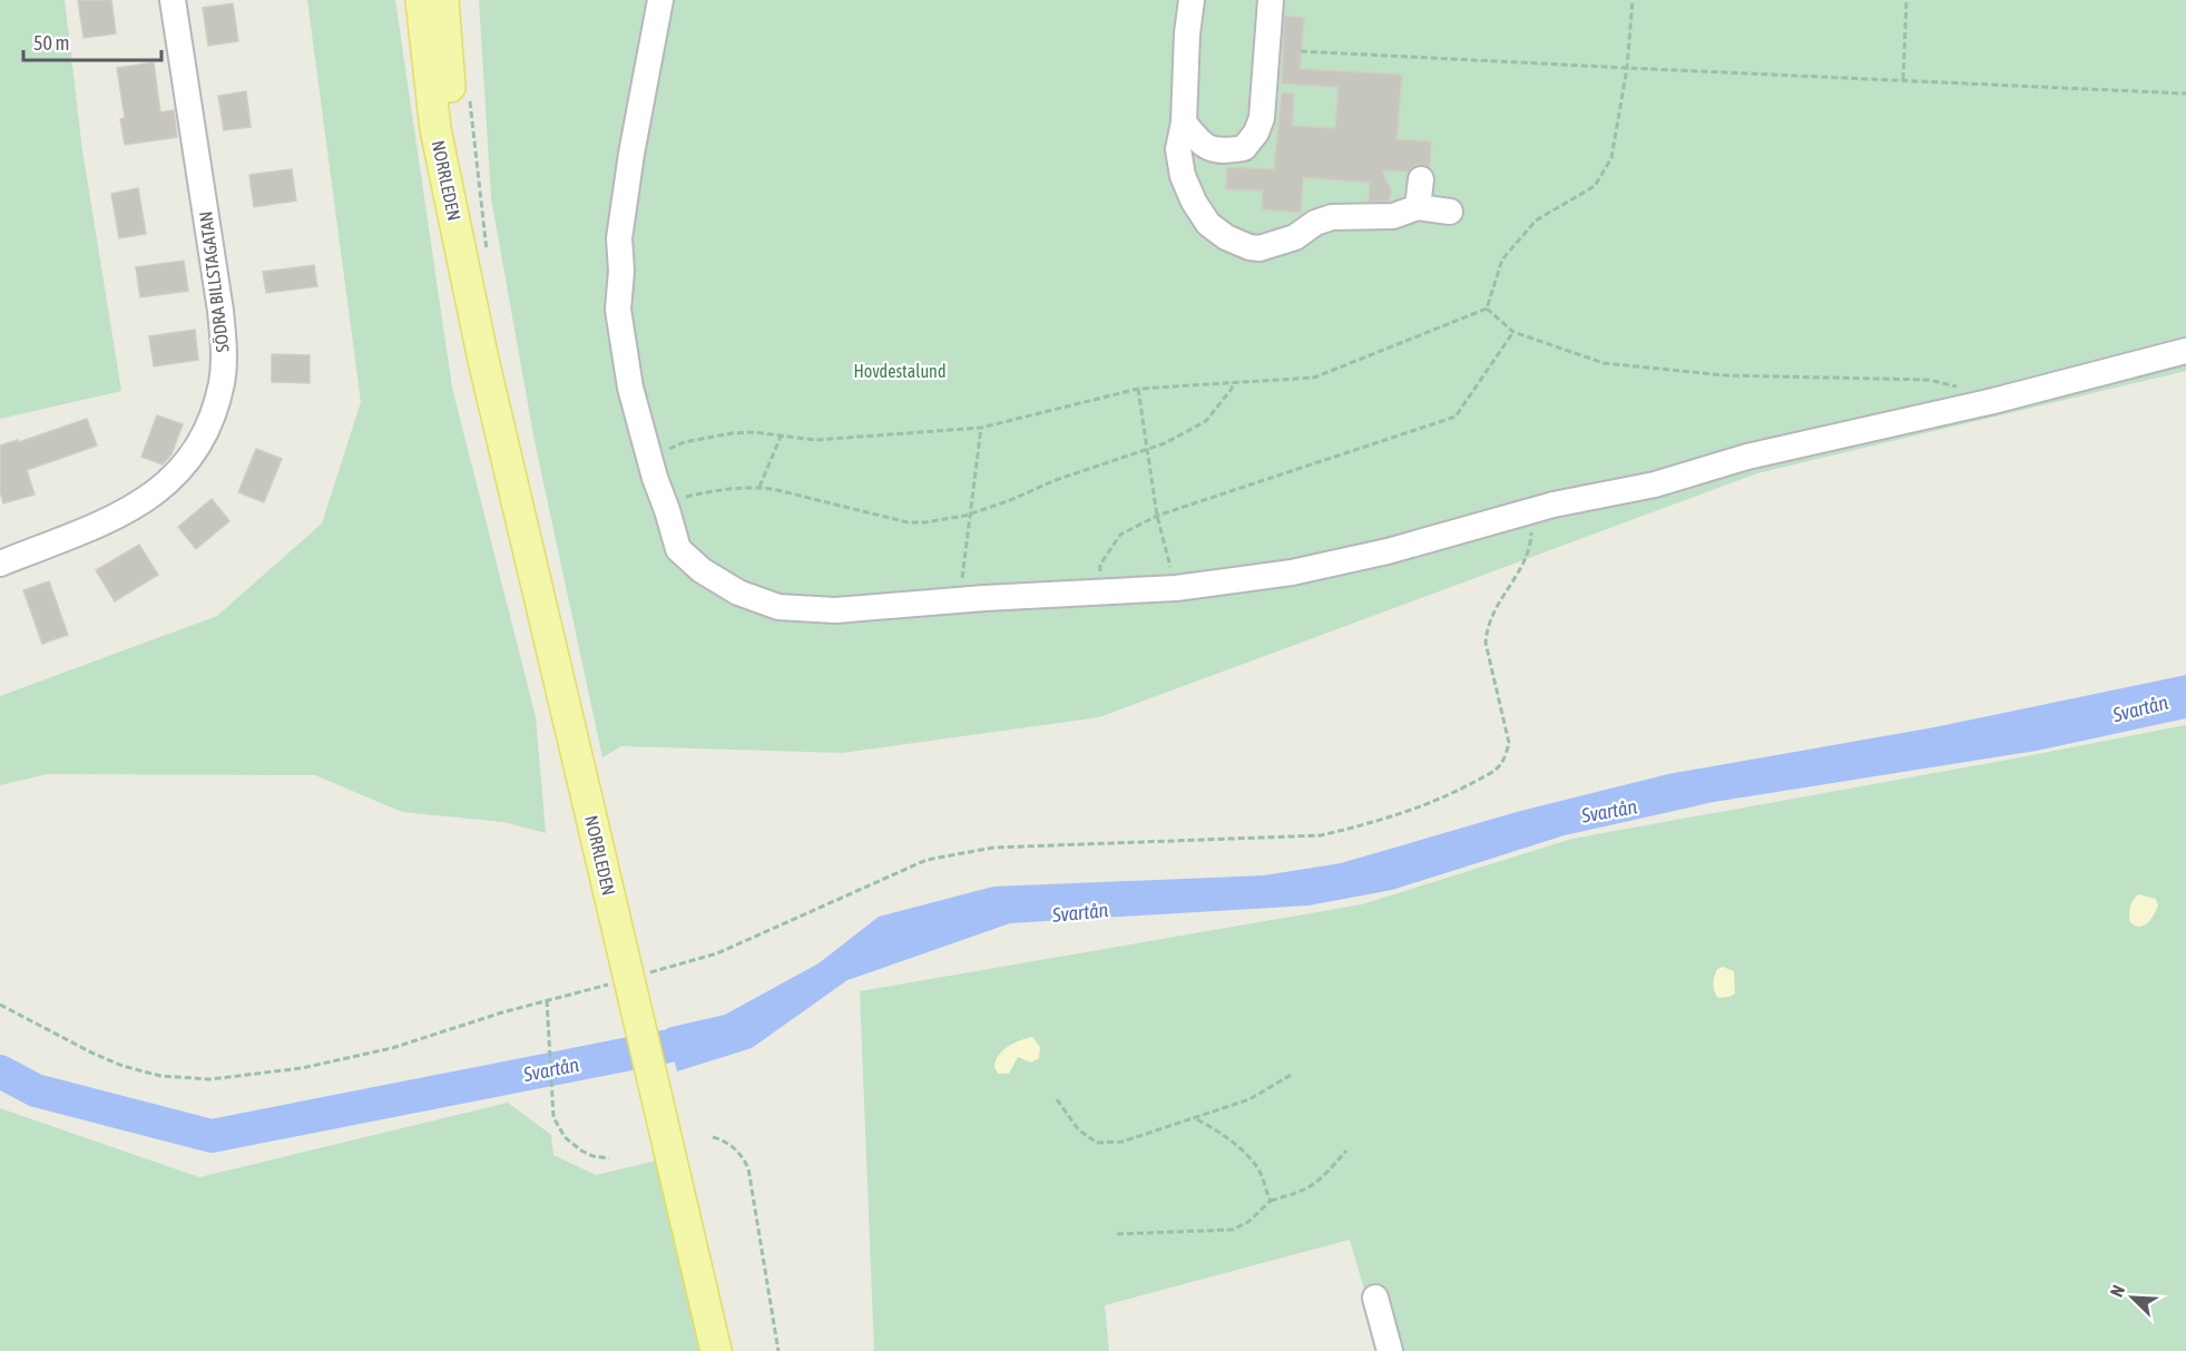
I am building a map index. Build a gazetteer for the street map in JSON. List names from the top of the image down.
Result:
{
  "streets": {
    "main road": ["NORRLEDEN"],
    "street": ["SÖDRA BILLSTAGATAN"]
  },
  "water": ["Svartån"],
  "parks": ["Hovdestalund"],
  "scale_bar": "50 m",
  "north": "top left"
}
